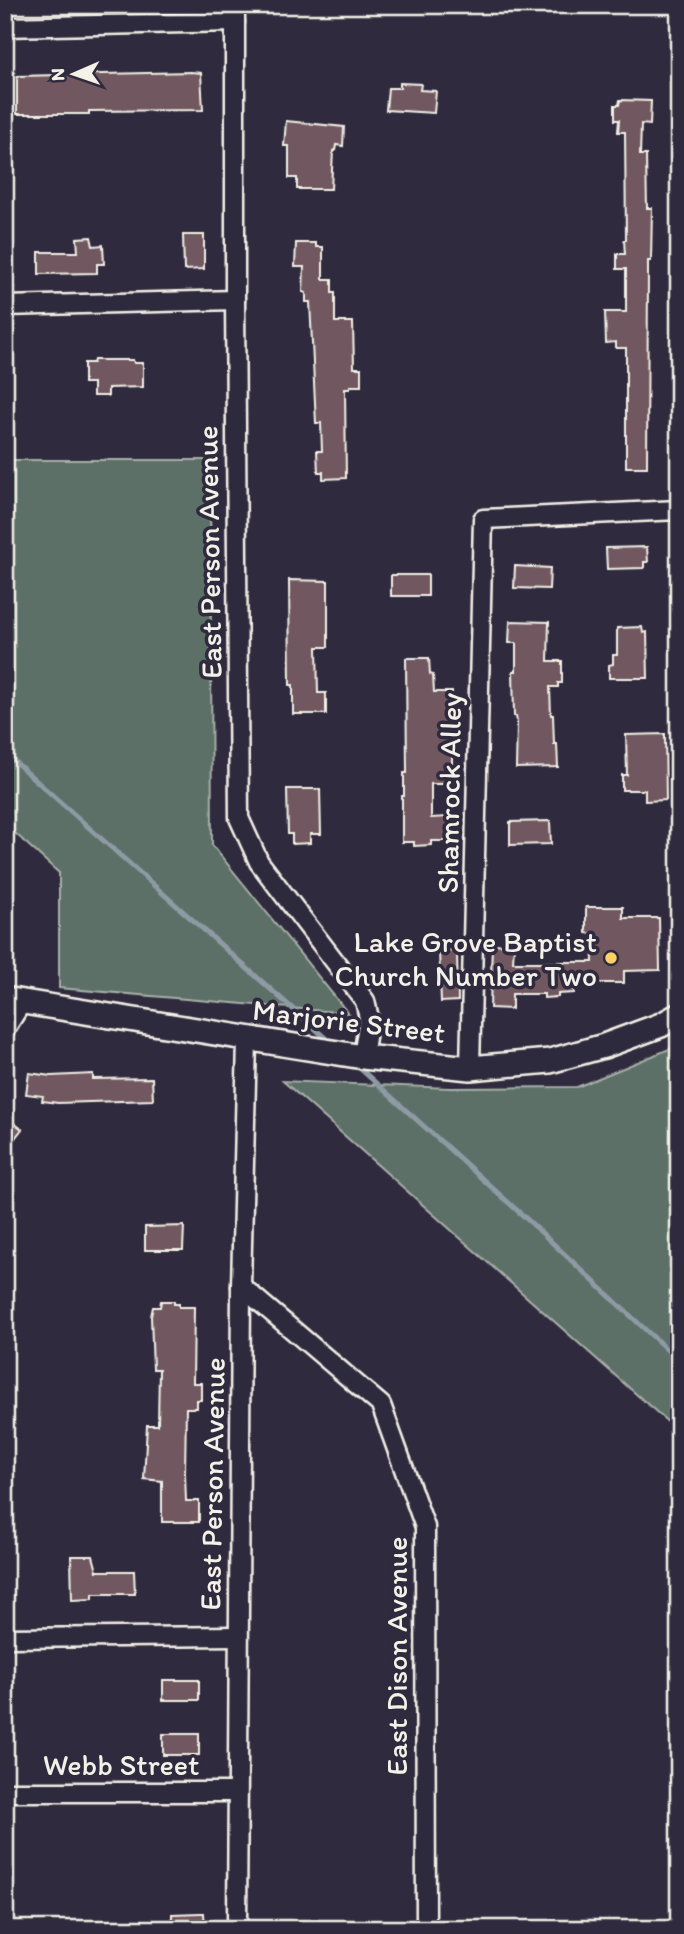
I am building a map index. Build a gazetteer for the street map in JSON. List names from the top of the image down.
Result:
{
  "streets": {
    "street": [
      "East Person Avenue",
      "Shamrock Alley",
      "Marjorie Street",
      "East Dison Avenue",
      "Webb Street"
    ]
  },
  "crossings": [
    ["East Person Avenue", "Marjorie Street"],
    ["East Person Avenue", "East Dison Avenue"],
    ["East Person Avenue", "Webb Street"],
    ["Shamrock Alley", "Marjorie Street"]
  ],
  "places": ["Lake Grove Baptist Church Number Two"],
  "north": "left"
}
